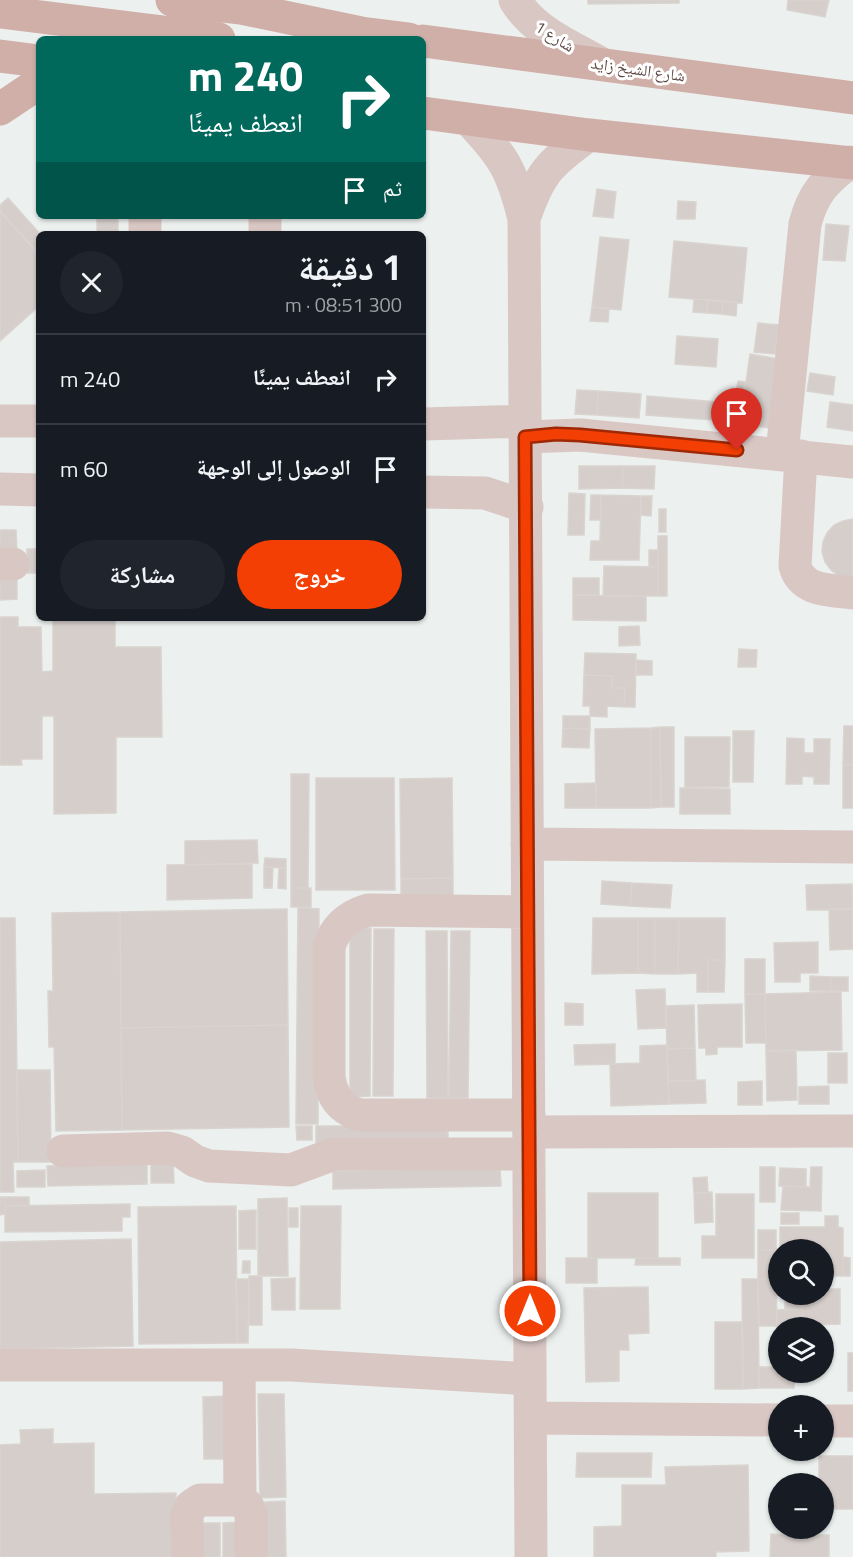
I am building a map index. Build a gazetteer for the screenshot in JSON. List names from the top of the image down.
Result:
{
  "streets": {
    "main road": ["شارع الشيخ زايد"],
    "street": ["شارع 1"]
  },
  "crossings": [
    ["شارع 1", "شارع الشيخ زايد"]
  ],
  "page": {
    "turn": ["240 m", "انعطف يمينًا"],
    "then": "ثم",
    "heading": ["1 دقيقة", "300 m · 08:51"],
    "list": [
      {
        "name": "انعطف يمينًا",
        "value": "240 m"
      },
      {
        "name": "الوصول إلى الوجهة",
        "value": "60 m"
      }
    ],
    "buttons": ["خروج", "مشاركة"],
    "map_buttons": ["+", "−"]
  }
}
